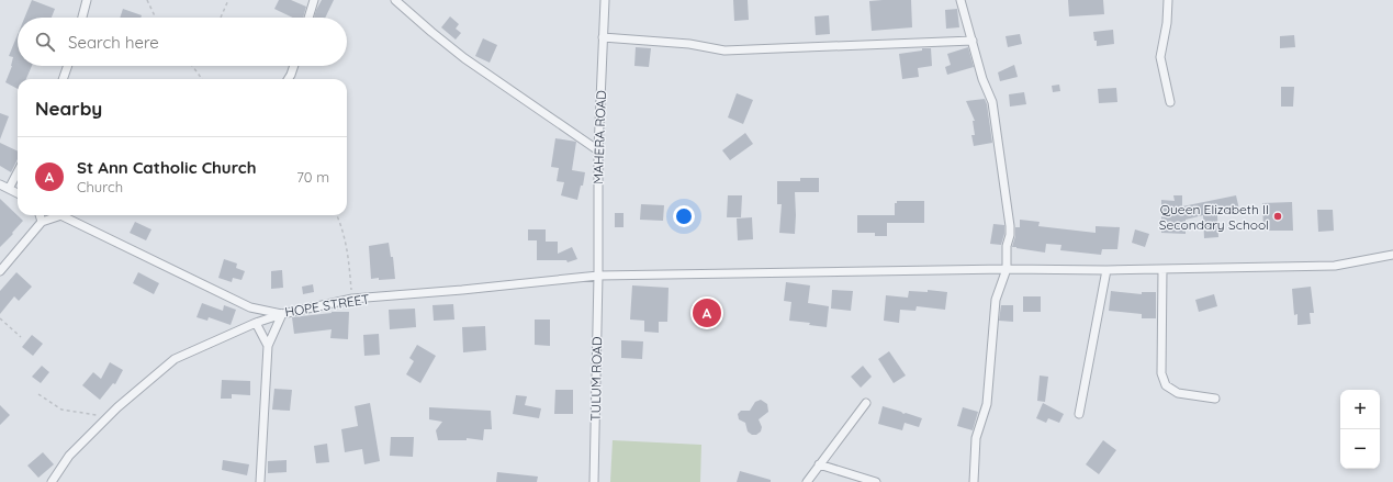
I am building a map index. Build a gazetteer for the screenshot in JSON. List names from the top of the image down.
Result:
{
  "streets": {
    "street": ["MAHERA ROAD", "HOPE STREET", "TULUM ROAD"]
  },
  "crossings": [
    ["MAHERA ROAD", "HOPE STREET"],
    ["MAHERA ROAD", "TULUM ROAD"],
    ["HOPE STREET", "TULUM ROAD"]
  ],
  "places": ["Queen Elizabeth II Secondary School"],
  "page": {
    "search": "Search here",
    "heading": "Nearby",
    "list": [
      {
        "mark": "A",
        "name": "St Ann Catholic Church",
        "note": "Church",
        "value": "70 m"
      }
    ],
    "pins": "A",
    "map_buttons": ["+", "−"]
  }
}
